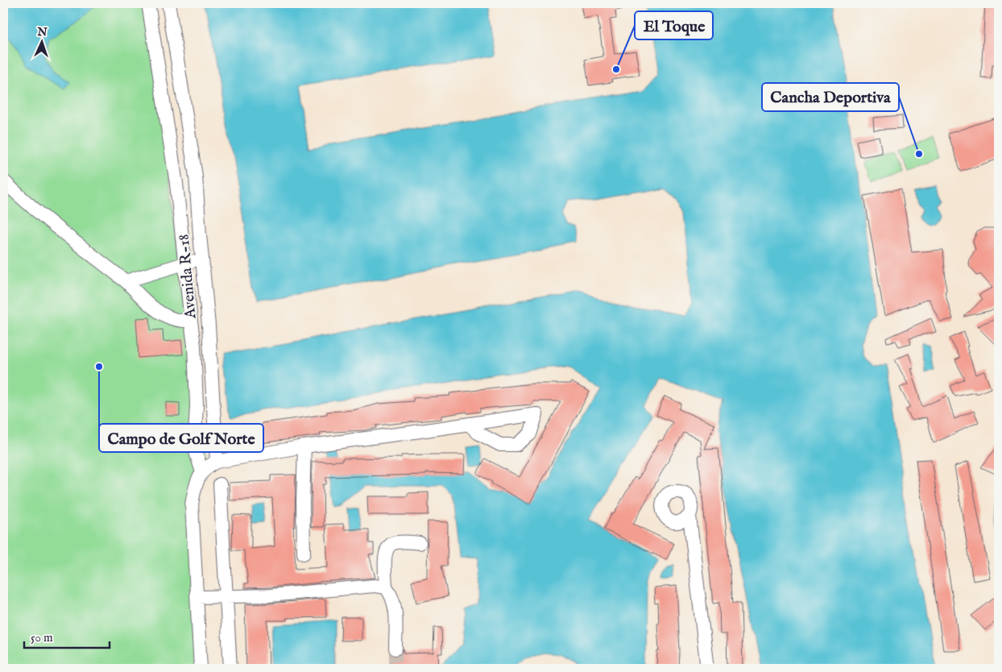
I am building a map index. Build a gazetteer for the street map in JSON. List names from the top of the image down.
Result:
{
  "streets": {
    "street": ["Avenida R-18"]
  },
  "places": ["El Toque", "Cancha Deportiva", "Campo de Golf Norte"],
  "scale_bar": "50 m",
  "north": "top"
}
